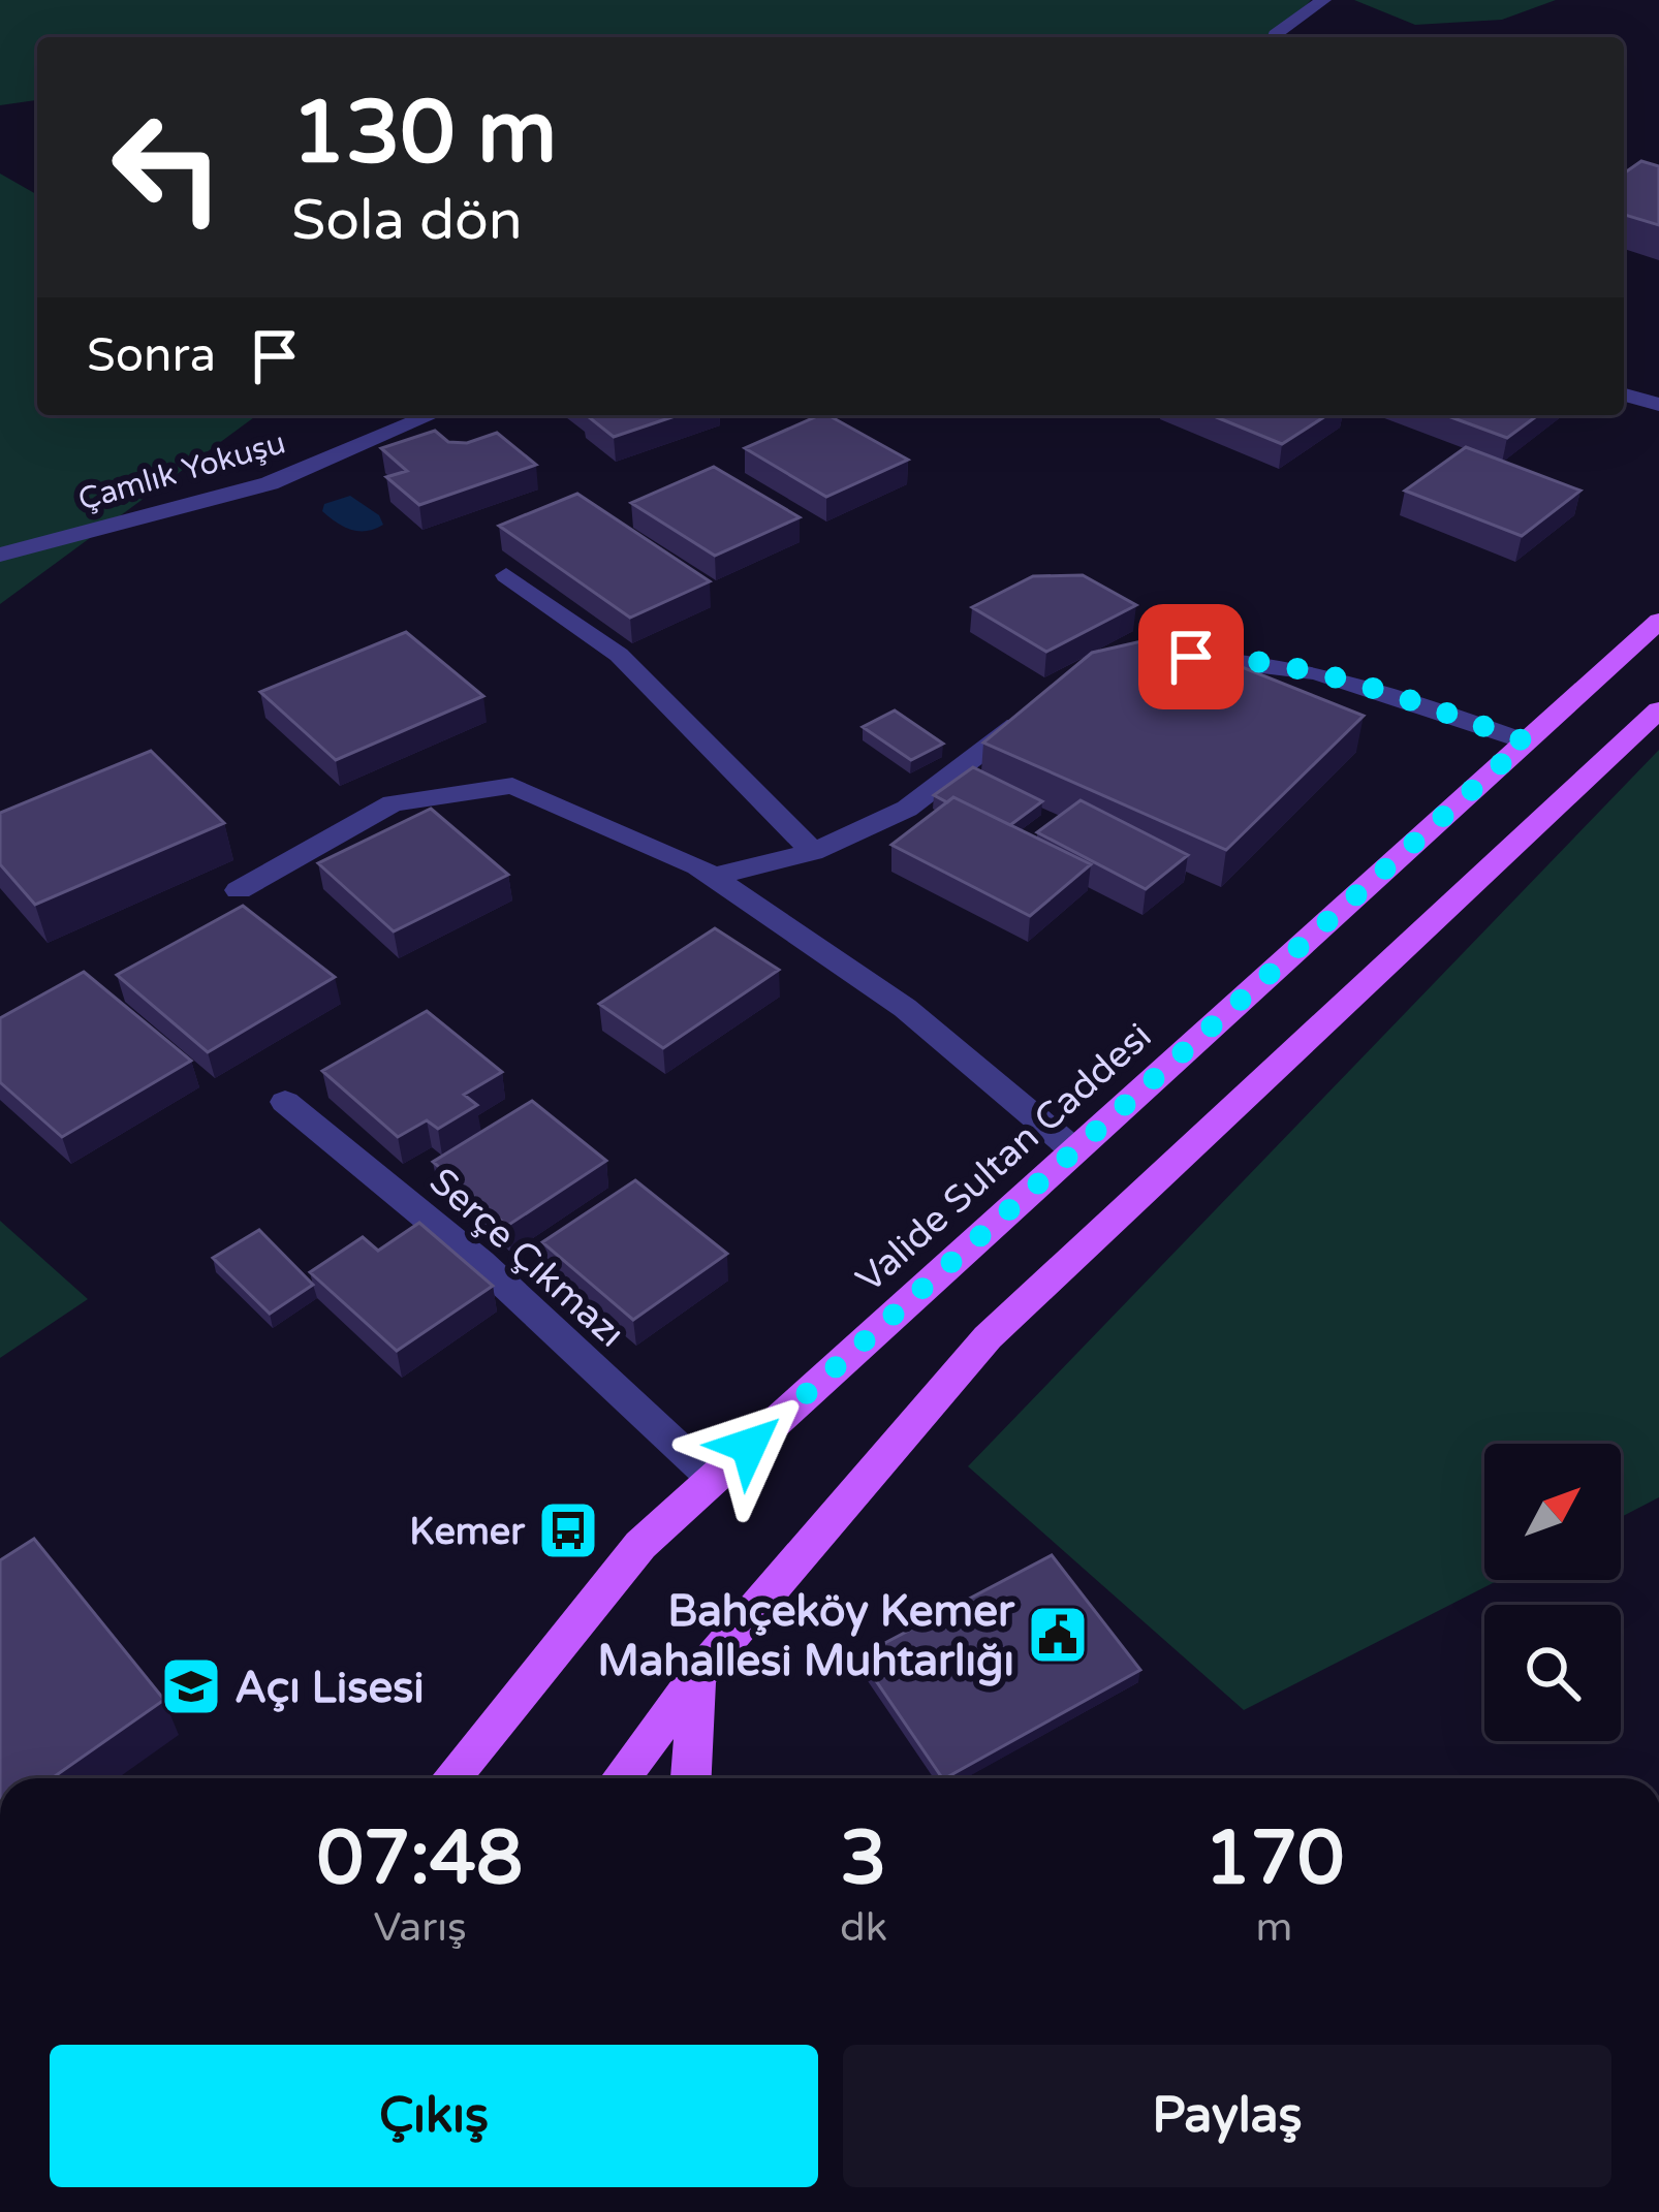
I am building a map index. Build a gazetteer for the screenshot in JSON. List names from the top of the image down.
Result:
{
  "streets": {
    "main road": ["Valide Sultan Caddesi"],
    "street": ["Çamlık Yokuşu", "Serçe Çıkmazı"]
  },
  "crossings": [
    ["Valide Sultan Caddesi", "Serçe Çıkmazı"]
  ],
  "places": {
    "bus stop": ["Kemer"],
    "public building": ["Bahçeköy Kemer Mahallesi Muhtarlığı"],
    "school or university": ["Açı Lisesi"]
  },
  "north": "top right",
  "page": {
    "turn": ["130 m", "Sola dön"],
    "then": "Sonra",
    "eta": [
      "07:48",
      "Varış",
      "3",
      "dk",
      "170",
      "m"
    ],
    "buttons": ["Çıkış", "Paylaş"]
  }
}
